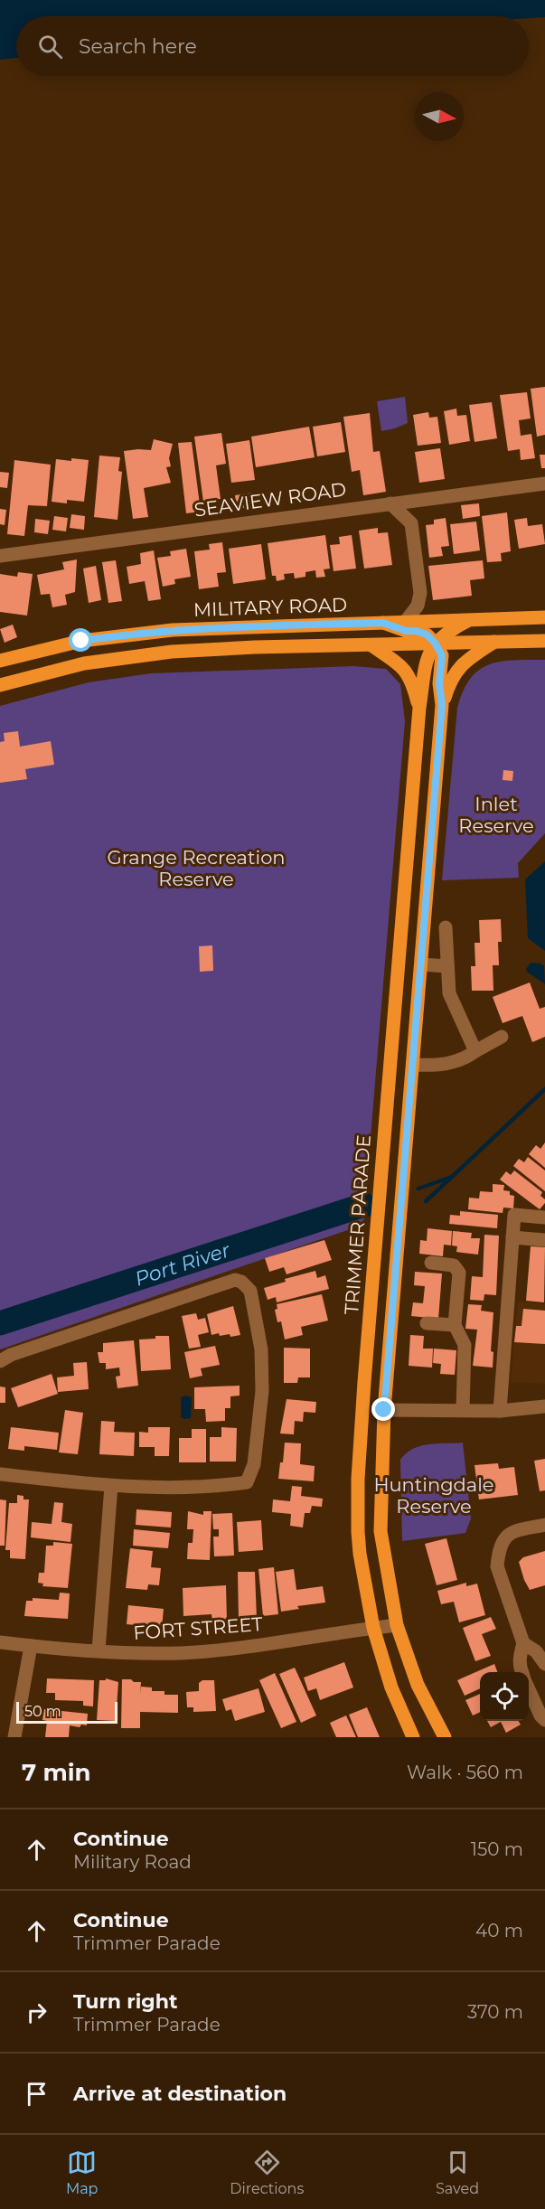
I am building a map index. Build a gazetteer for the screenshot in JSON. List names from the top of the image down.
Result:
{
  "streets": {
    "main road": ["MILITARY ROAD", "TRIMMER PARADE"],
    "street": ["SEAVIEW ROAD", "FORT STREET"]
  },
  "crossings": [
    ["MILITARY ROAD", "TRIMMER PARADE"],
    ["TRIMMER PARADE", "FORT STREET"]
  ],
  "water": ["Port River"],
  "parks": ["Inlet Reserve", "Grange Recreation Reserve", "Huntingdale Reserve"],
  "scale_bar": "50 m",
  "north": "right",
  "page": {
    "search": "Search here",
    "scale": "50 m",
    "heading": ["7 min", "Walk · 560 m"],
    "list": [
      ["Continue", "Military Road", "150 m"],
      ["Continue", "Trimmer Parade", "40 m"],
      ["Turn right", "Trimmer Parade", "370 m"],
      "Arrive at destination"
    ],
    "nav": ["Map", "Directions", "Saved"]
  }
}
